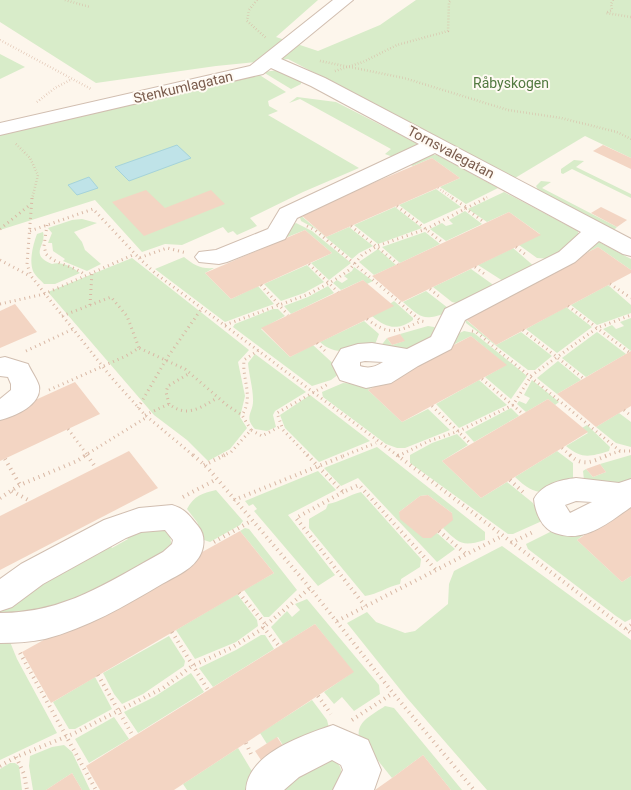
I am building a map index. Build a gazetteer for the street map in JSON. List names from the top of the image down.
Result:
{
  "streets": {
    "street": ["Stenkumlagatan", "Tornsvalegatan"]
  },
  "crossings": [
    ["Stenkumlagatan", "Tornsvalegatan"]
  ],
  "parks": ["Råbyskogen"]
}
